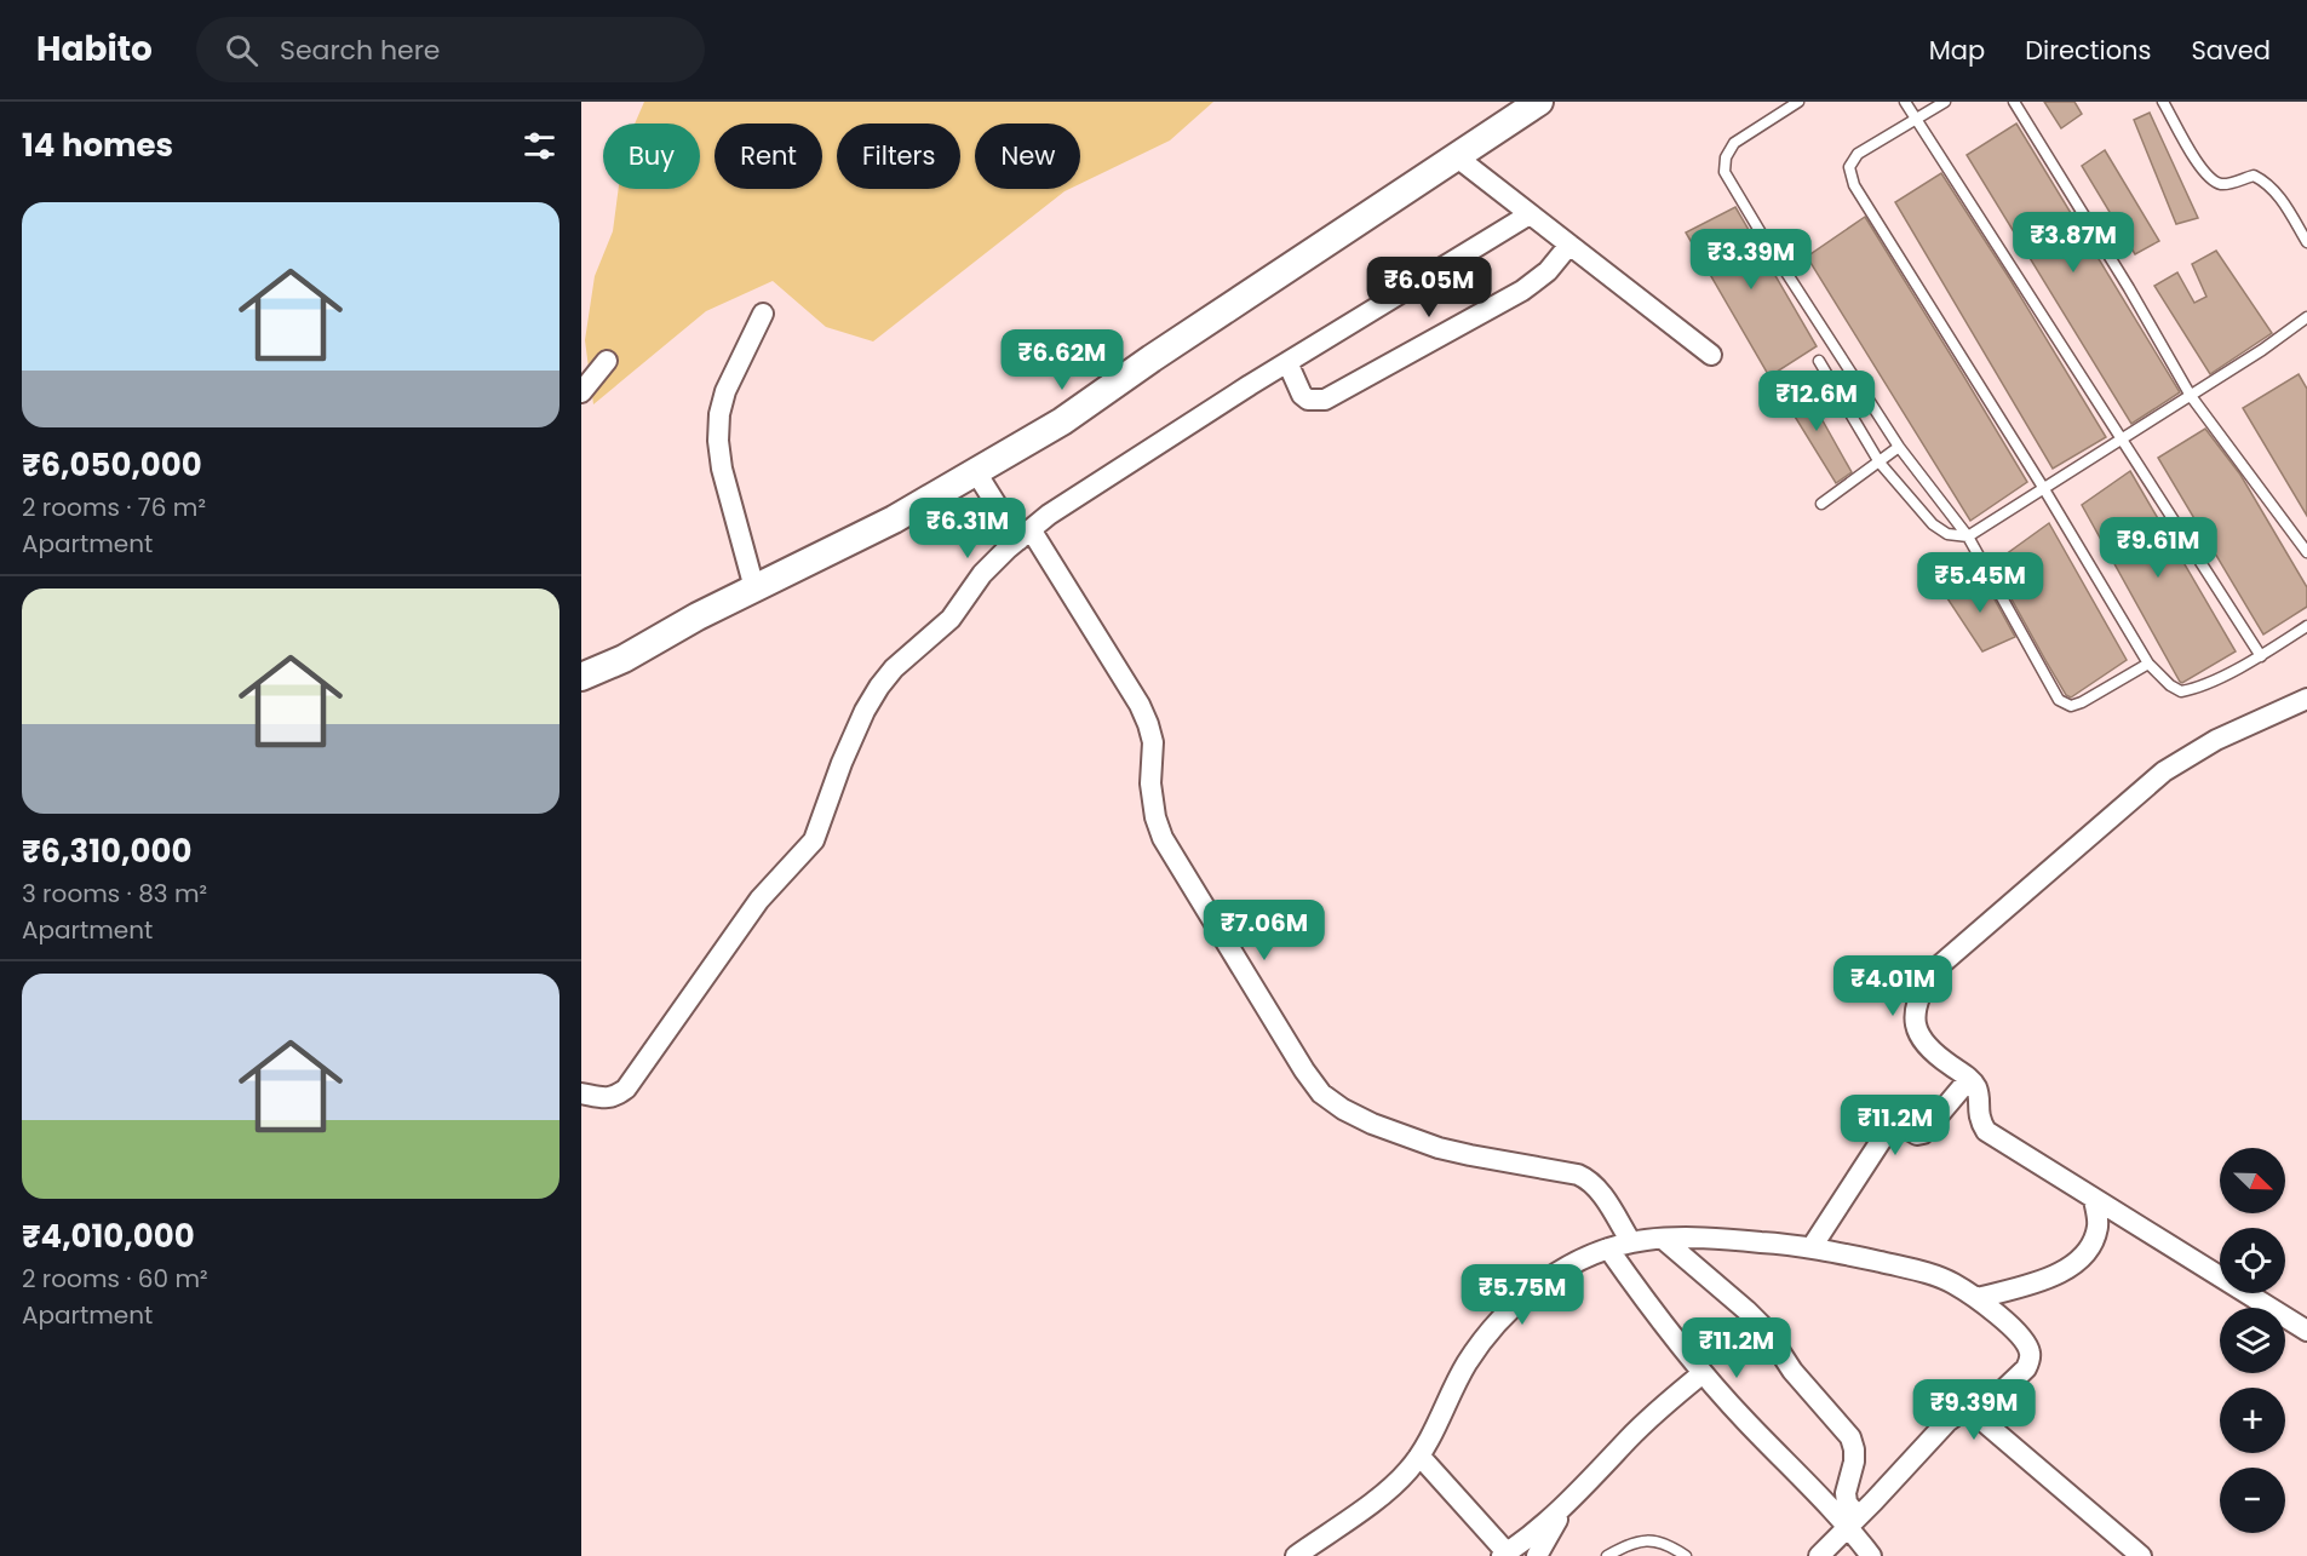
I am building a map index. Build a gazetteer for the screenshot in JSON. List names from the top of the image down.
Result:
{
  "north": "bottom right",
  "page": {
    "header": "Habito",
    "search": "Search here",
    "nav": ["Map", "Directions", "Saved"],
    "heading": "14 homes",
    "chip": [
      "Buy",
      "Rent",
      "Filters",
      "New"
    ],
    "list": [
      {
        "name": "₹6,050,000",
        "note": "2 rooms · 76 m² · Apartment"
      },
      {
        "name": "₹6,310,000",
        "note": "3 rooms · 83 m² · Apartment"
      },
      {
        "name": "₹4,010,000",
        "note": "2 rooms · 60 m² · Apartment"
      }
    ],
    "price": [
      "₹3.87M",
      "₹3.39M",
      "₹6.05M",
      "₹6.62M",
      "₹12.6M",
      "₹6.31M",
      "₹9.61M",
      "₹5.45M",
      "₹7.06M",
      "₹4.01M",
      "₹11.2M",
      "₹5.75M",
      "₹11.2M",
      "₹9.39M"
    ],
    "map_buttons": ["+", "−"]
  }
}
